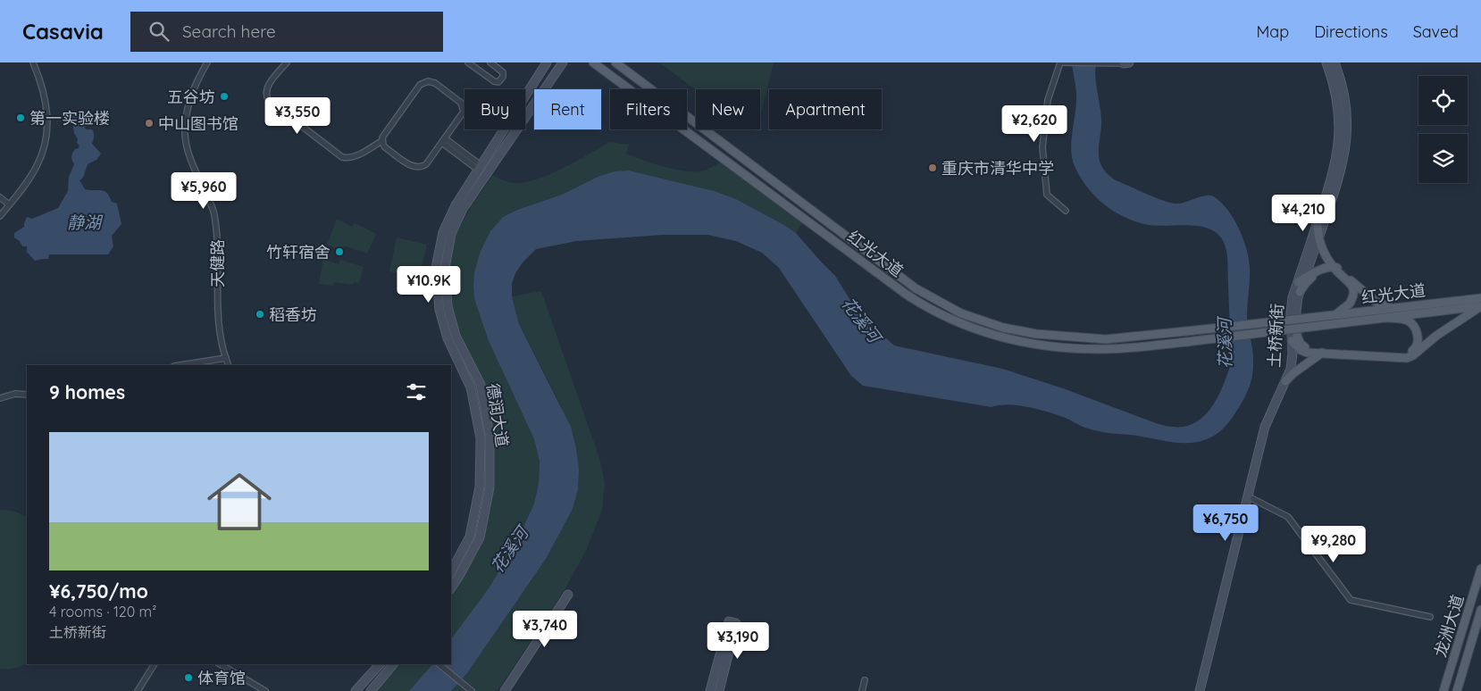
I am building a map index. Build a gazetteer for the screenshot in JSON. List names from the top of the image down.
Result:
{
  "streets": {
    "main road": [
      "红光大道",
      "土桥新街",
      "德润大道",
      "龙洲大道"
    ],
    "street": ["天健路"]
  },
  "water": ["静湖", "花溪河"],
  "places": [
    "五谷坊",
    "第一实验楼",
    "中山图书馆",
    "重庆市清华中学",
    "竹轩宿舍",
    "稻香坊",
    "体育馆"
  ],
  "page": {
    "header": "Casavia",
    "search": "Search here",
    "nav": ["Map", "Directions", "Saved"],
    "chip": [
      "Buy",
      "Rent",
      "Filters",
      "New",
      "Apartment"
    ],
    "price": [
      "¥3,550",
      "¥2,620",
      "¥5,960",
      "¥4,210",
      "¥10.9K",
      "¥6,750",
      "¥9,280",
      "¥3,740",
      "¥3,190"
    ],
    "heading": "9 homes",
    "list": [
      {
        "name": "¥6,750/mo",
        "note": "4 rooms · 120 m² · 土桥新街"
      }
    ]
  }
}
